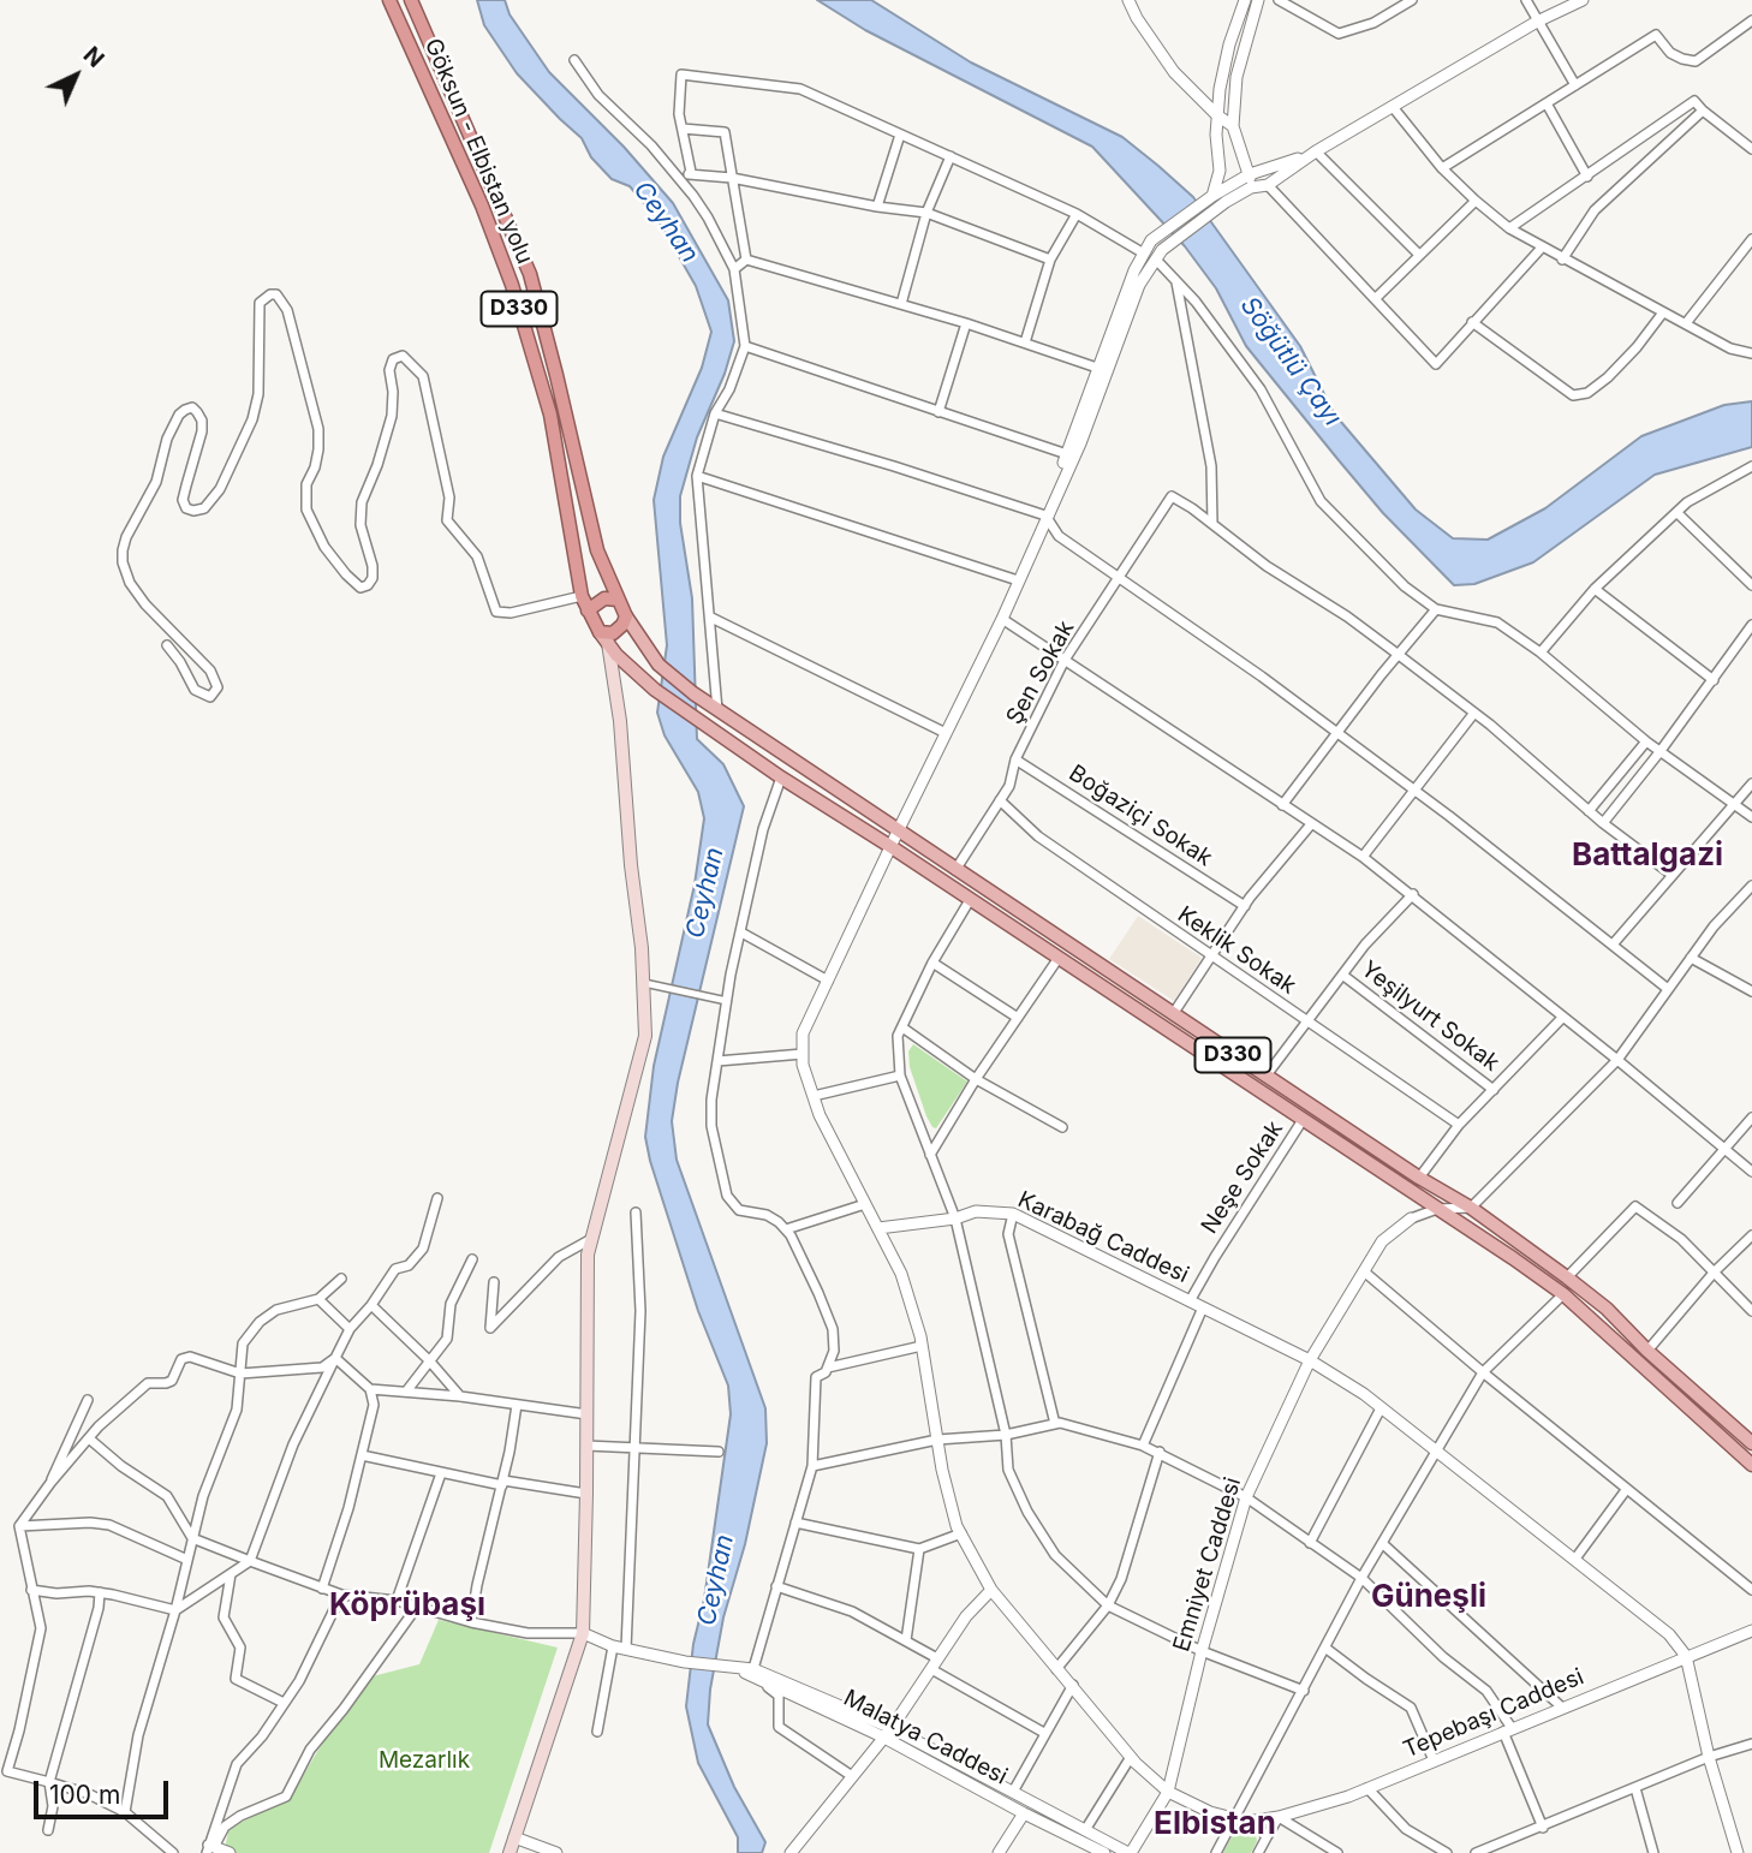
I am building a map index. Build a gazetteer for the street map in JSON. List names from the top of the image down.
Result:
{
  "streets": {
    "highway": ["Göksun - Elbistan yolu", "D330"],
    "street": [
      "Şen Sokak",
      "Boğaziçi Sokak",
      "Keklik Sokak",
      "Yeşilyurt Sokak",
      "Neşe Sokak",
      "Karabağ Caddesi",
      "Emniyet Caddesi",
      "Tepebaşı Caddesi",
      "Malatya Caddesi"
    ]
  },
  "crossings": [
    ["Göksun - Elbistan yolu", "D330"],
    ["D330", "Şen Sokak"],
    ["D330", "Neşe Sokak"],
    ["Şen Sokak", "Boğaziçi Sokak"],
    ["Şen Sokak", "Keklik Sokak"],
    ["Neşe Sokak", "Karabağ Caddesi"],
    ["Karabağ Caddesi", "Emniyet Caddesi"],
    ["Karabağ Caddesi", "Tepebaşı Caddesi"]
  ],
  "districts": [
    "Battalgazi",
    "Güneşli",
    "Köprübaşı",
    "Elbistan"
  ],
  "water": ["Ceyhan", "Söğütlü Çayı"],
  "parks": ["Mezarlık"],
  "scale_bar": "100 m",
  "north": "top right"
}
